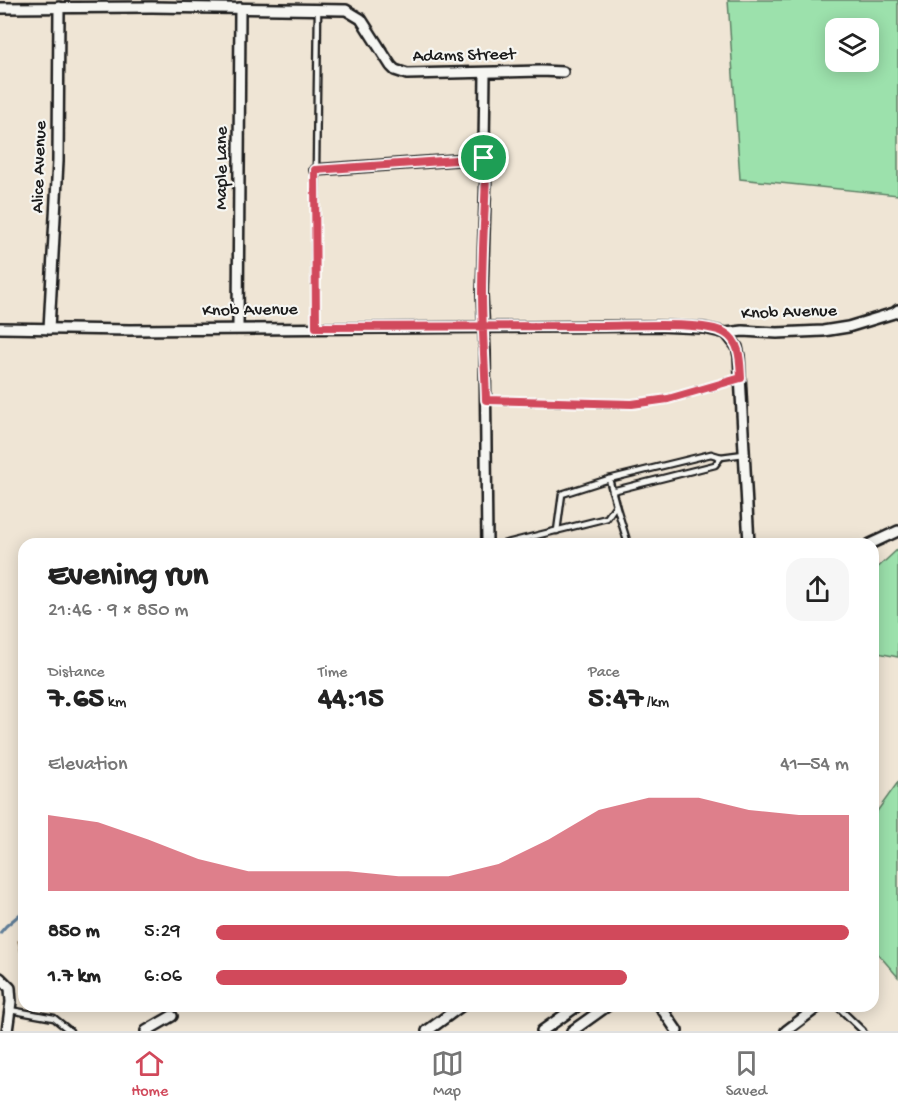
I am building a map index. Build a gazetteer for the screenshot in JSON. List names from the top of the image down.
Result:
{
  "streets": {
    "street": [
      "Adams Street",
      "Alice Avenue",
      "Maple Lane",
      "Knob Avenue"
    ]
  },
  "crossings": [
    ["Adams Street", "Alice Avenue"],
    ["Adams Street", "Maple Lane"],
    ["Alice Avenue", "Knob Avenue"],
    ["Maple Lane", "Knob Avenue"]
  ],
  "page": {
    "heading": ["Evening run", "21:46 · 9 × 850 m"],
    "stats": [
      ["Distance", "7.65 km"],
      ["Time", "44:15"],
      ["Pace", "5:47 /km"]
    ],
    "chart": ["Elevation", "41–54 m"],
    "list": [
      {
        "name": "850 m",
        "note": "5:29"
      },
      {
        "name": "1.7 km",
        "note": "6:06"
      }
    ],
    "tabs": ["Home", "Map", "Saved"]
  }
}
